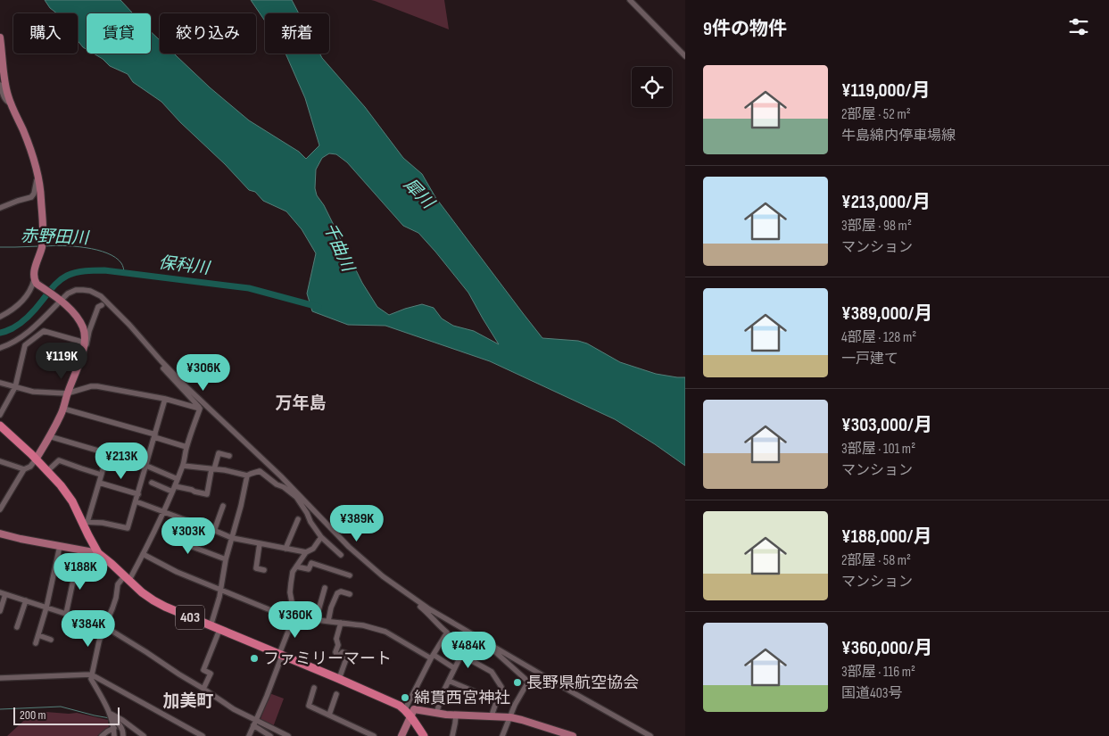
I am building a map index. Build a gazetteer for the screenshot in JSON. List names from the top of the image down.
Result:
{
  "streets": {
    "highway": ["403"]
  },
  "districts": ["万年島", "加美町"],
  "water": [
    "犀川",
    "赤野田川",
    "千曲川",
    "保科川"
  ],
  "places": ["ファミリーマート", "長野県航空協会", "綿貫西宮神社"],
  "scale_bar": "200 m",
  "page": {
    "heading": "9件の物件",
    "chip": [
      "購入",
      "賃貸",
      "絞り込み",
      "新着"
    ],
    "list": [
      {
        "name": "¥119,000/月",
        "note": "2部屋 · 52 m² · 牛島綿内停車場線"
      },
      {
        "name": "¥213,000/月",
        "note": "3部屋 · 98 m² · マンション"
      },
      {
        "name": "¥389,000/月",
        "note": "4部屋 · 128 m² · 一戸建て"
      },
      {
        "name": "¥303,000/月",
        "note": "3部屋 · 101 m² · マンション"
      },
      {
        "name": "¥188,000/月",
        "note": "2部屋 · 58 m² · マンション"
      },
      {
        "name": "¥360,000/月",
        "note": "3部屋 · 116 m² · 国道403号"
      }
    ],
    "price": [
      "¥119K",
      "¥306K",
      "¥213K",
      "¥389K",
      "¥303K",
      "¥188K",
      "¥360K",
      "¥384K",
      "¥484K"
    ],
    "scale": "200 m"
  }
}
